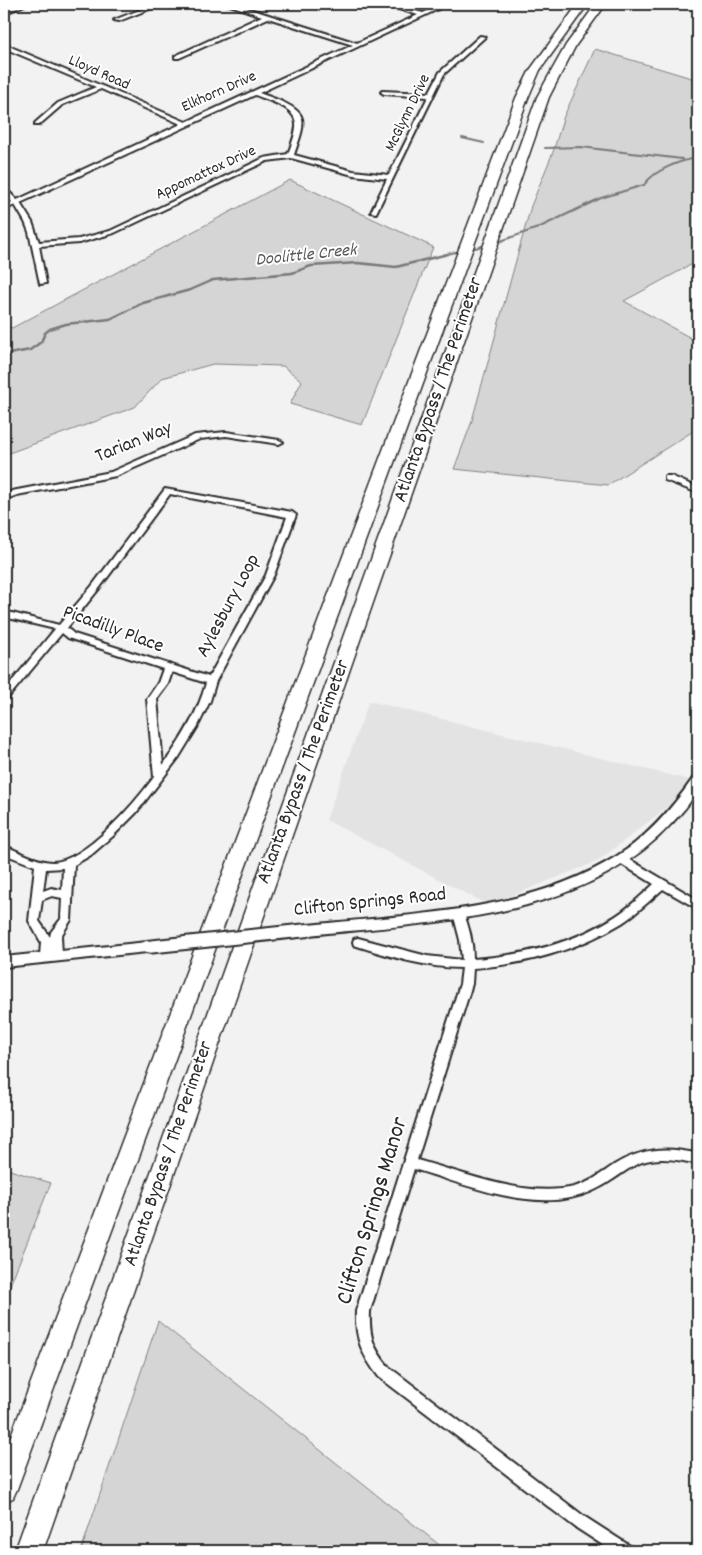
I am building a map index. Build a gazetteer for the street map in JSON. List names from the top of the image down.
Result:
{
  "streets": {
    "highway": ["Atlanta Bypass / The Perimeter"],
    "street": [
      "Lloyd Road",
      "Elkhorn Drive",
      "McGlynn Drive",
      "Appomattox Drive",
      "Tarian Way",
      "Aylesbury Loop",
      "Picadilly Place",
      "Clifton Springs Road",
      "Clifton Springs Manor"
    ]
  },
  "crossings": [
    ["Lloyd Road", "Elkhorn Drive"],
    ["McGlynn Drive", "Appomattox Drive"],
    ["Aylesbury Loop", "Picadilly Place"],
    ["Clifton Springs Road", "Clifton Springs Manor"]
  ],
  "water": ["Doolittle Creek"]
}
